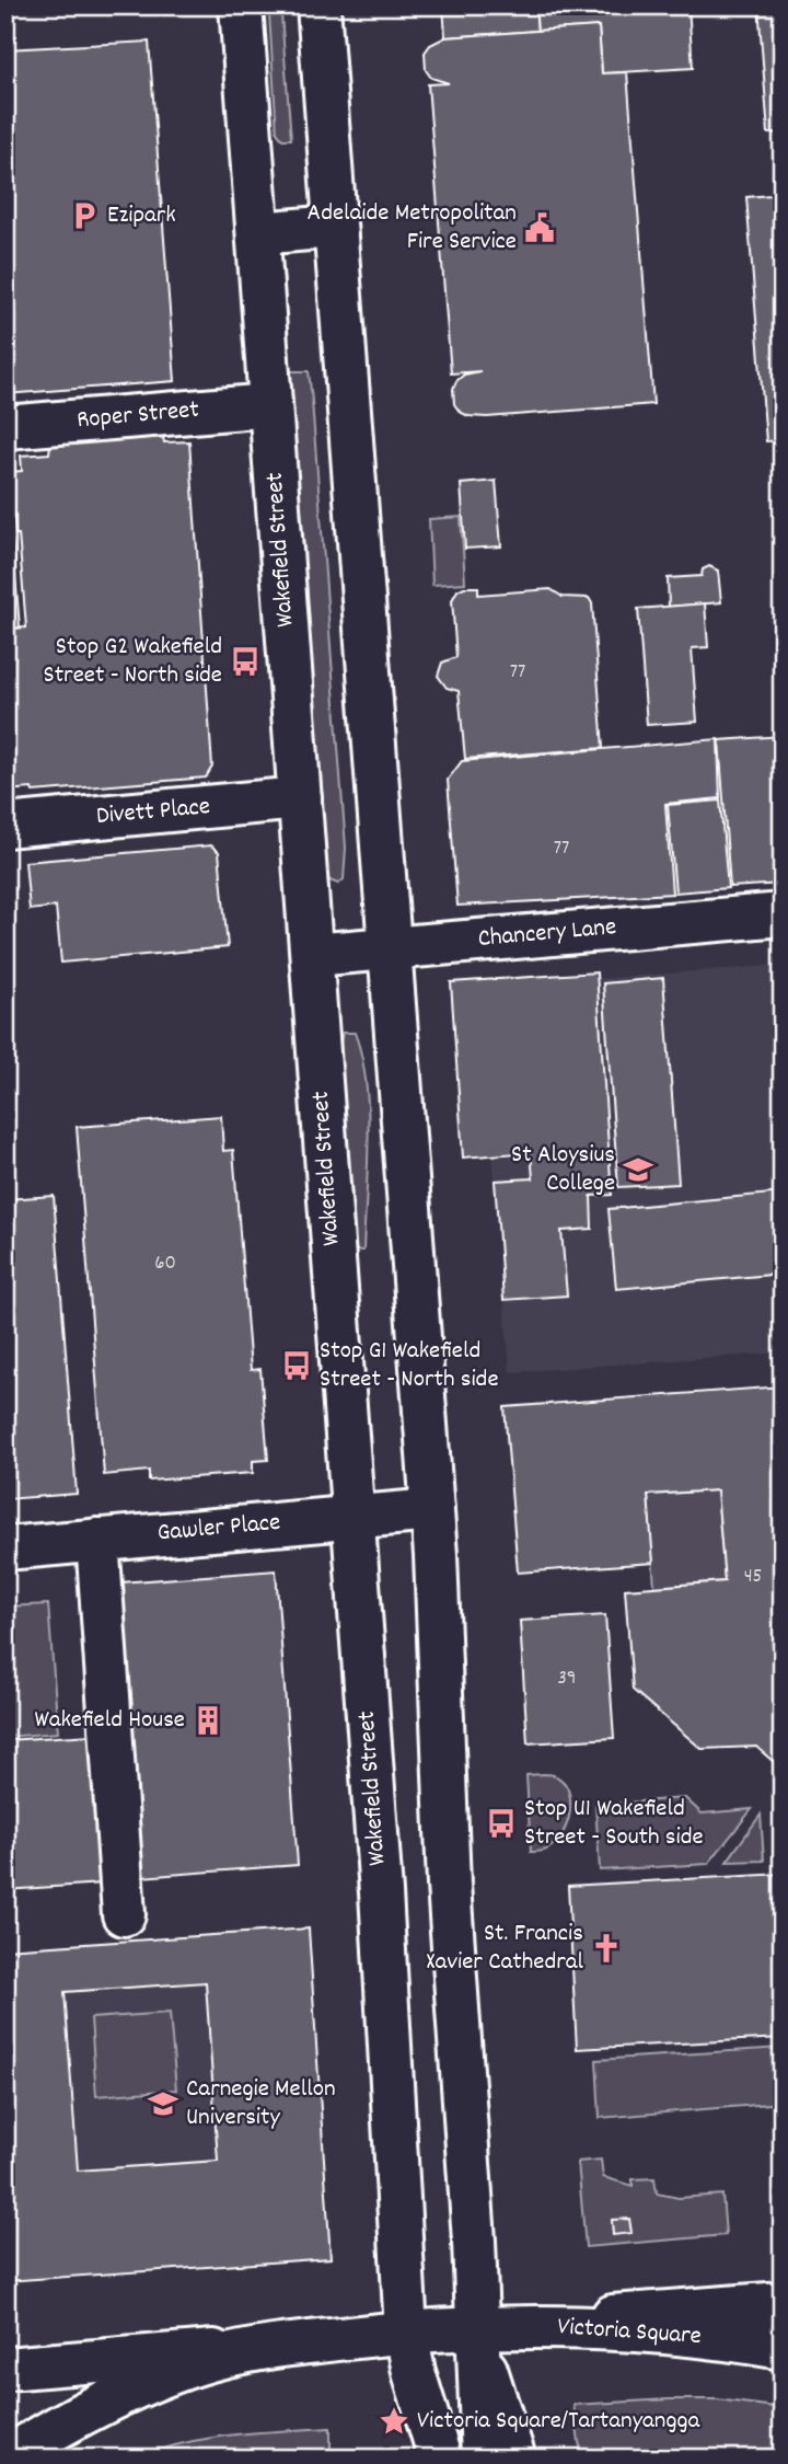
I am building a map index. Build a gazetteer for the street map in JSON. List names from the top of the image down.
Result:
{
  "streets": {
    "main road": [
      "Roper Street",
      "Wakefield Street",
      "Divett Place",
      "Chancery Lane",
      "Gawler Place",
      "Victoria Square"
    ]
  },
  "crossings": [
    ["Roper Street", "Wakefield Street"],
    ["Wakefield Street", "Divett Place"],
    ["Wakefield Street", "Chancery Lane"],
    ["Wakefield Street", "Gawler Place"],
    ["Wakefield Street", "Victoria Square"]
  ],
  "places": {
    "parking": ["Ezipark"],
    "public building": ["Adelaide Metropolitan Fire Service"],
    "bus stop": ["Stop G2 Wakefield Street - North side", "Stop G1 Wakefield Street - North side", "Stop U1 Wakefield Street - South side"],
    "school or university": ["St Aloysius College", "Carnegie Mellon University"],
    "building": ["Wakefield House"],
    "church": ["St. Francis Xavier Cathedral"],
    "place": ["Victoria Square/Tartanyangga"]
  },
  "house_numbers": [
    "77",
    "77",
    "60",
    "45",
    "39"
  ]
}
